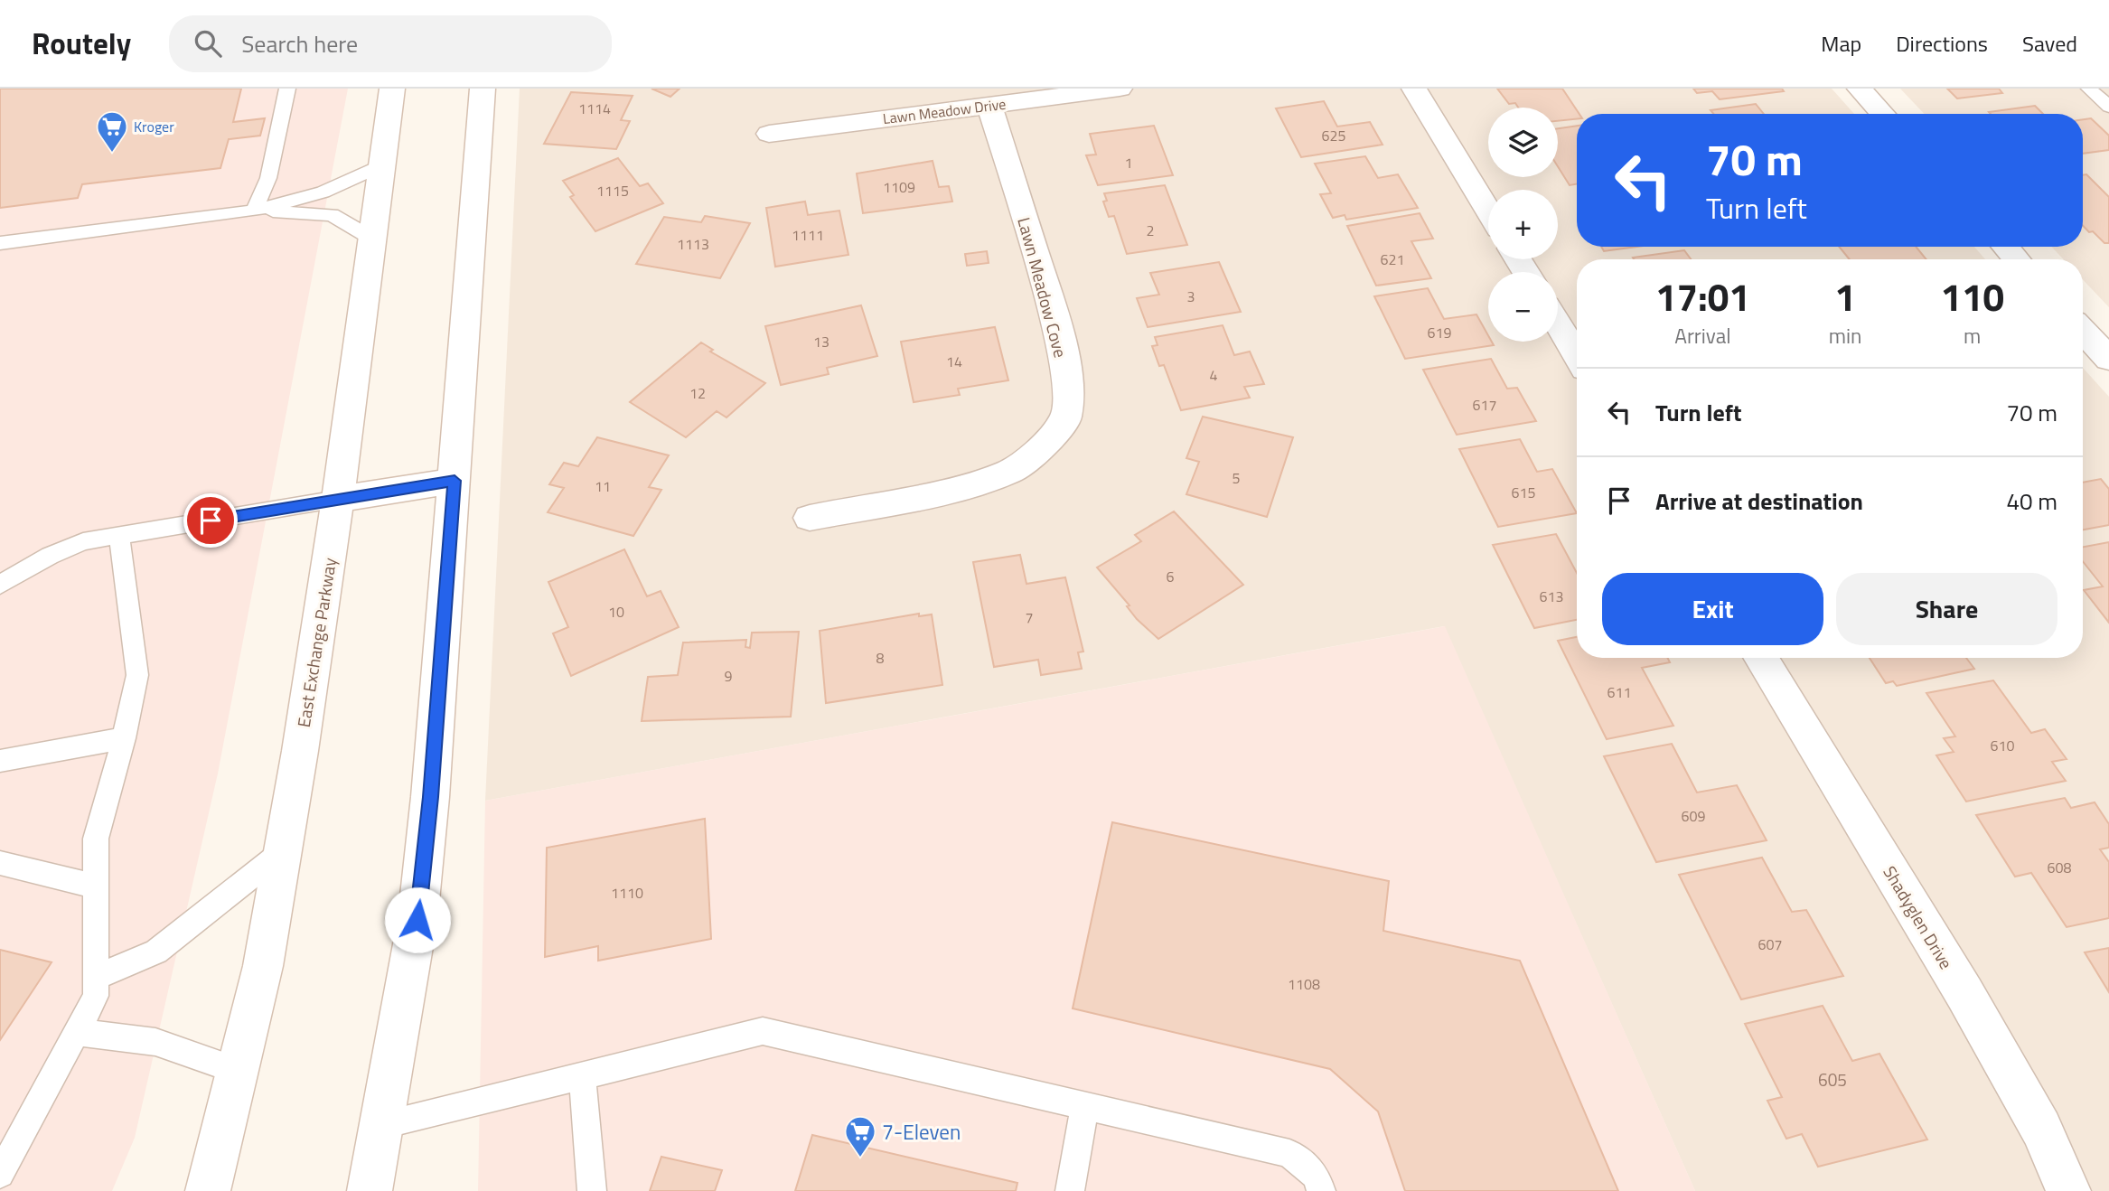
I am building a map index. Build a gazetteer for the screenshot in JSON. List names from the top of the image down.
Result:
{
  "streets": {
    "main road": [
      "Lawn Meadow Drive",
      "Lawn Meadow Cove",
      "East Exchange Parkway",
      "Shadyglen Drive"
    ]
  },
  "crossings": [
    ["Lawn Meadow Drive", "Lawn Meadow Cove"]
  ],
  "places": {
    "supermarket": ["Kroger", "7-Eleven"]
  },
  "house_numbers": [
    "1114",
    "625",
    "1",
    "1109",
    "1115",
    "2",
    "1111",
    "1113",
    "621",
    "3",
    "619",
    "13",
    "14",
    "4",
    "12",
    "617",
    "5",
    "11",
    "615",
    "6",
    "613",
    "10",
    "7",
    "8",
    "9",
    "611",
    "610",
    "609",
    "608",
    "1110",
    "607",
    "1108",
    "605"
  ],
  "page": {
    "header": "Routely",
    "search": "Search here",
    "nav": ["Map", "Directions", "Saved"],
    "map_buttons": ["+", "−"],
    "turn": ["70 m", "Turn left"],
    "eta": [
      "17:01",
      "Arrival",
      "1",
      "min",
      "110",
      "m"
    ],
    "list": [
      {
        "name": "Turn left",
        "value": "70 m"
      },
      {
        "name": "Arrive at destination",
        "value": "40 m"
      }
    ],
    "buttons": ["Exit", "Share"]
  }
}
